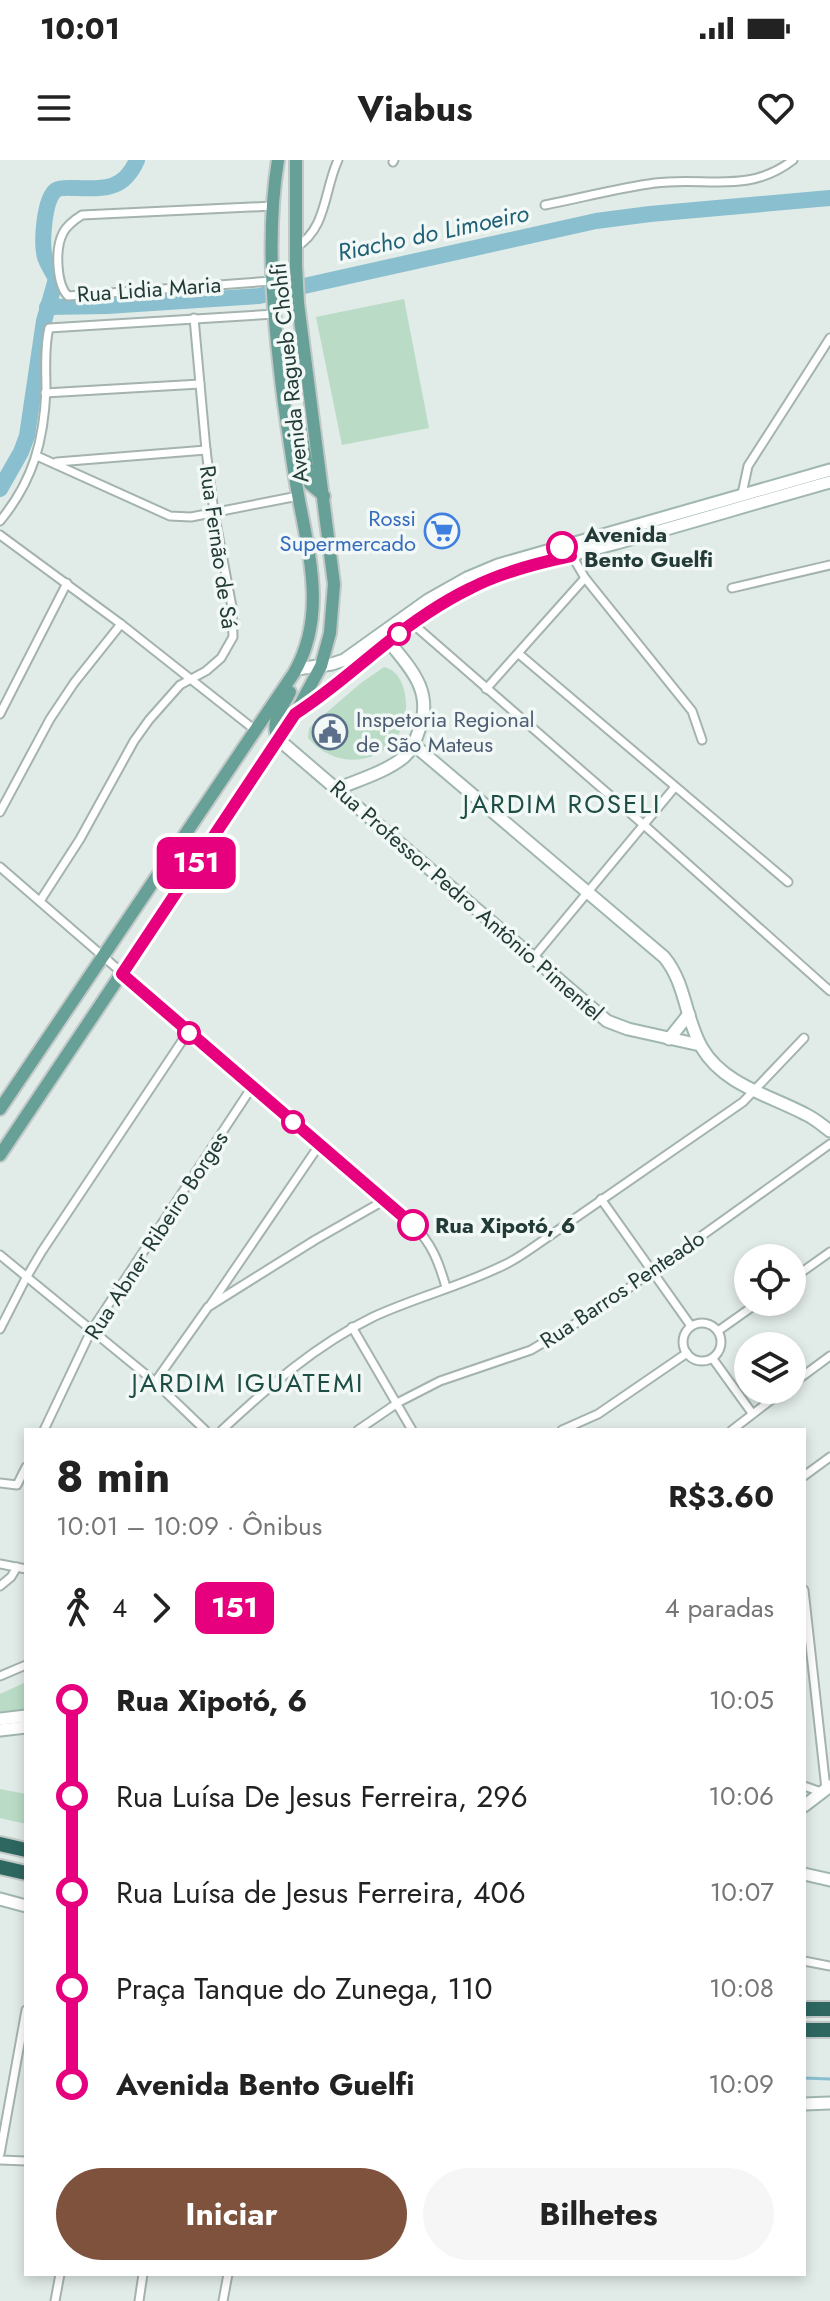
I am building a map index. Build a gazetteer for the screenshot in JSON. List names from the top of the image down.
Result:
{
  "streets": {
    "main road": ["Avenida Ragueb Chohfi"],
    "street": [
      "Rua Lidia Maria",
      "Rua Fernão de Sá",
      "Rua Professor Pedro Antônio Pimentel",
      "Rua Abner Ribeiro Borges",
      "Rua Barros Penteado"
    ]
  },
  "crossings": [
    ["Rua Lidia Maria", "Avenida Ragueb Chohfi"],
    ["Avenida Ragueb Chohfi", "Rua Professor Pedro Antônio Pimentel"]
  ],
  "districts": ["JARDIM ROSELI", "JARDIM IGUATEMI"],
  "water": ["Riacho do Limoeiro"],
  "places": {
    "supermarket": ["Rossi Supermercado"],
    "other": ["Avenida Bento Guelfi", "Rua Xipotó, 6"],
    "public building": ["Inspetoria Regional de São Mateus"]
  },
  "lines": ["bus line 151"],
  "page": {
    "status": "10:01",
    "header": "Viabus",
    "on_map": "151",
    "heading": ["8 min", "10:01 – 10:09 · Ônibus", "R$3.60"],
    "legs": ["4", "151", "4 paradas"],
    "list": [
      {
        "name": "Rua Xipotó, 6",
        "value": "10:05"
      },
      {
        "name": "Rua Luísa De Jesus Ferreira, 296",
        "value": "10:06"
      },
      {
        "name": "Rua Luísa de Jesus Ferreira, 406",
        "value": "10:07"
      },
      {
        "name": "Praça Tanque do Zunega, 110",
        "value": "10:08"
      },
      {
        "name": "Avenida Bento Guelfi",
        "value": "10:09"
      }
    ],
    "buttons": ["Iniciar", "Bilhetes"]
  }
}
